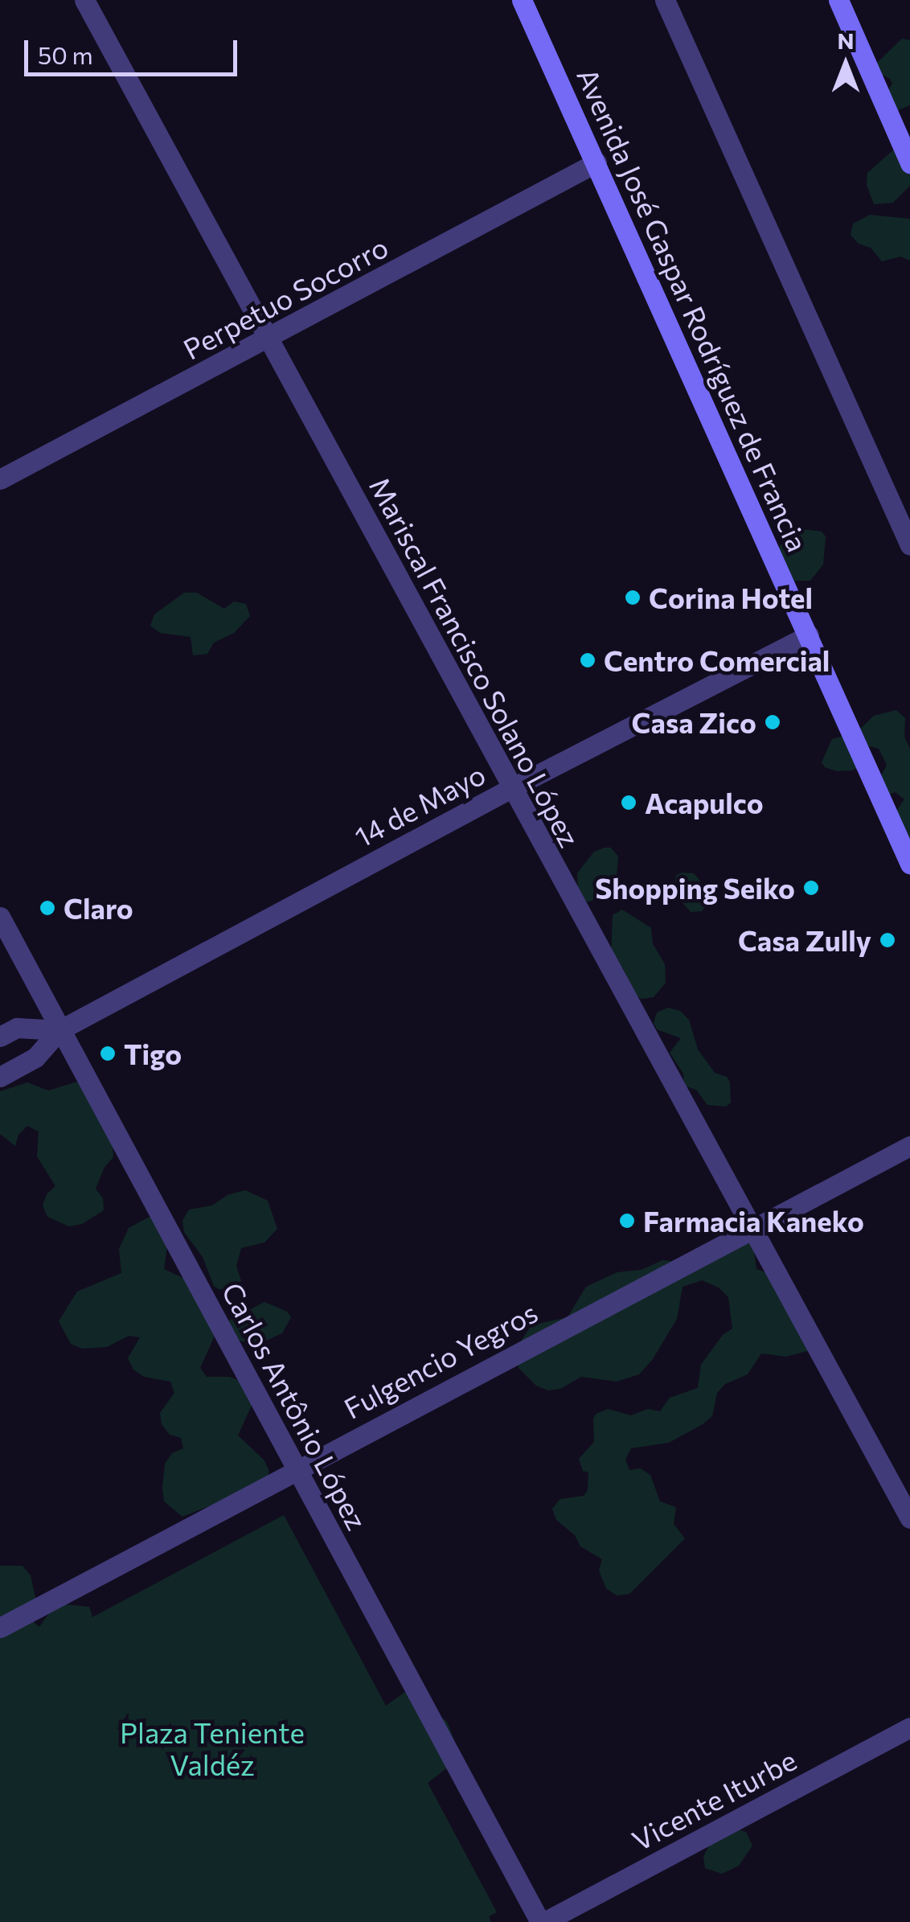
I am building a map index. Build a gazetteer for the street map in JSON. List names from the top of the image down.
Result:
{
  "streets": {
    "main road": ["Avenida José Gaspar Rodríguez de Francia"],
    "street": [
      "Perpetuo Socorro",
      "Mariscal Francisco Solano López",
      "14 de Mayo",
      "Fulgencio Yegros",
      "Carlos Antônio López",
      "Vicente Iturbe"
    ]
  },
  "crossings": [
    ["Perpetuo Socorro", "Avenida José Gaspar Rodríguez de Francia"],
    ["Perpetuo Socorro", "Mariscal Francisco Solano López"],
    ["Avenida José Gaspar Rodríguez de Francia", "14 de Mayo"],
    ["Mariscal Francisco Solano López", "14 de Mayo"],
    ["Mariscal Francisco Solano López", "Fulgencio Yegros"],
    ["14 de Mayo", "Carlos Antônio López"],
    ["Fulgencio Yegros", "Carlos Antônio López"],
    ["Carlos Antônio López", "Vicente Iturbe"]
  ],
  "parks": ["Plaza Teniente Valdéz"],
  "places": [
    "Corina Hotel",
    "Centro Comercial",
    "Casa Zico",
    "Acapulco",
    "Shopping Seiko",
    "Claro",
    "Casa Zully",
    "Tigo",
    "Farmacia Kaneko"
  ],
  "scale_bar": "50 m",
  "north": "top"
}
